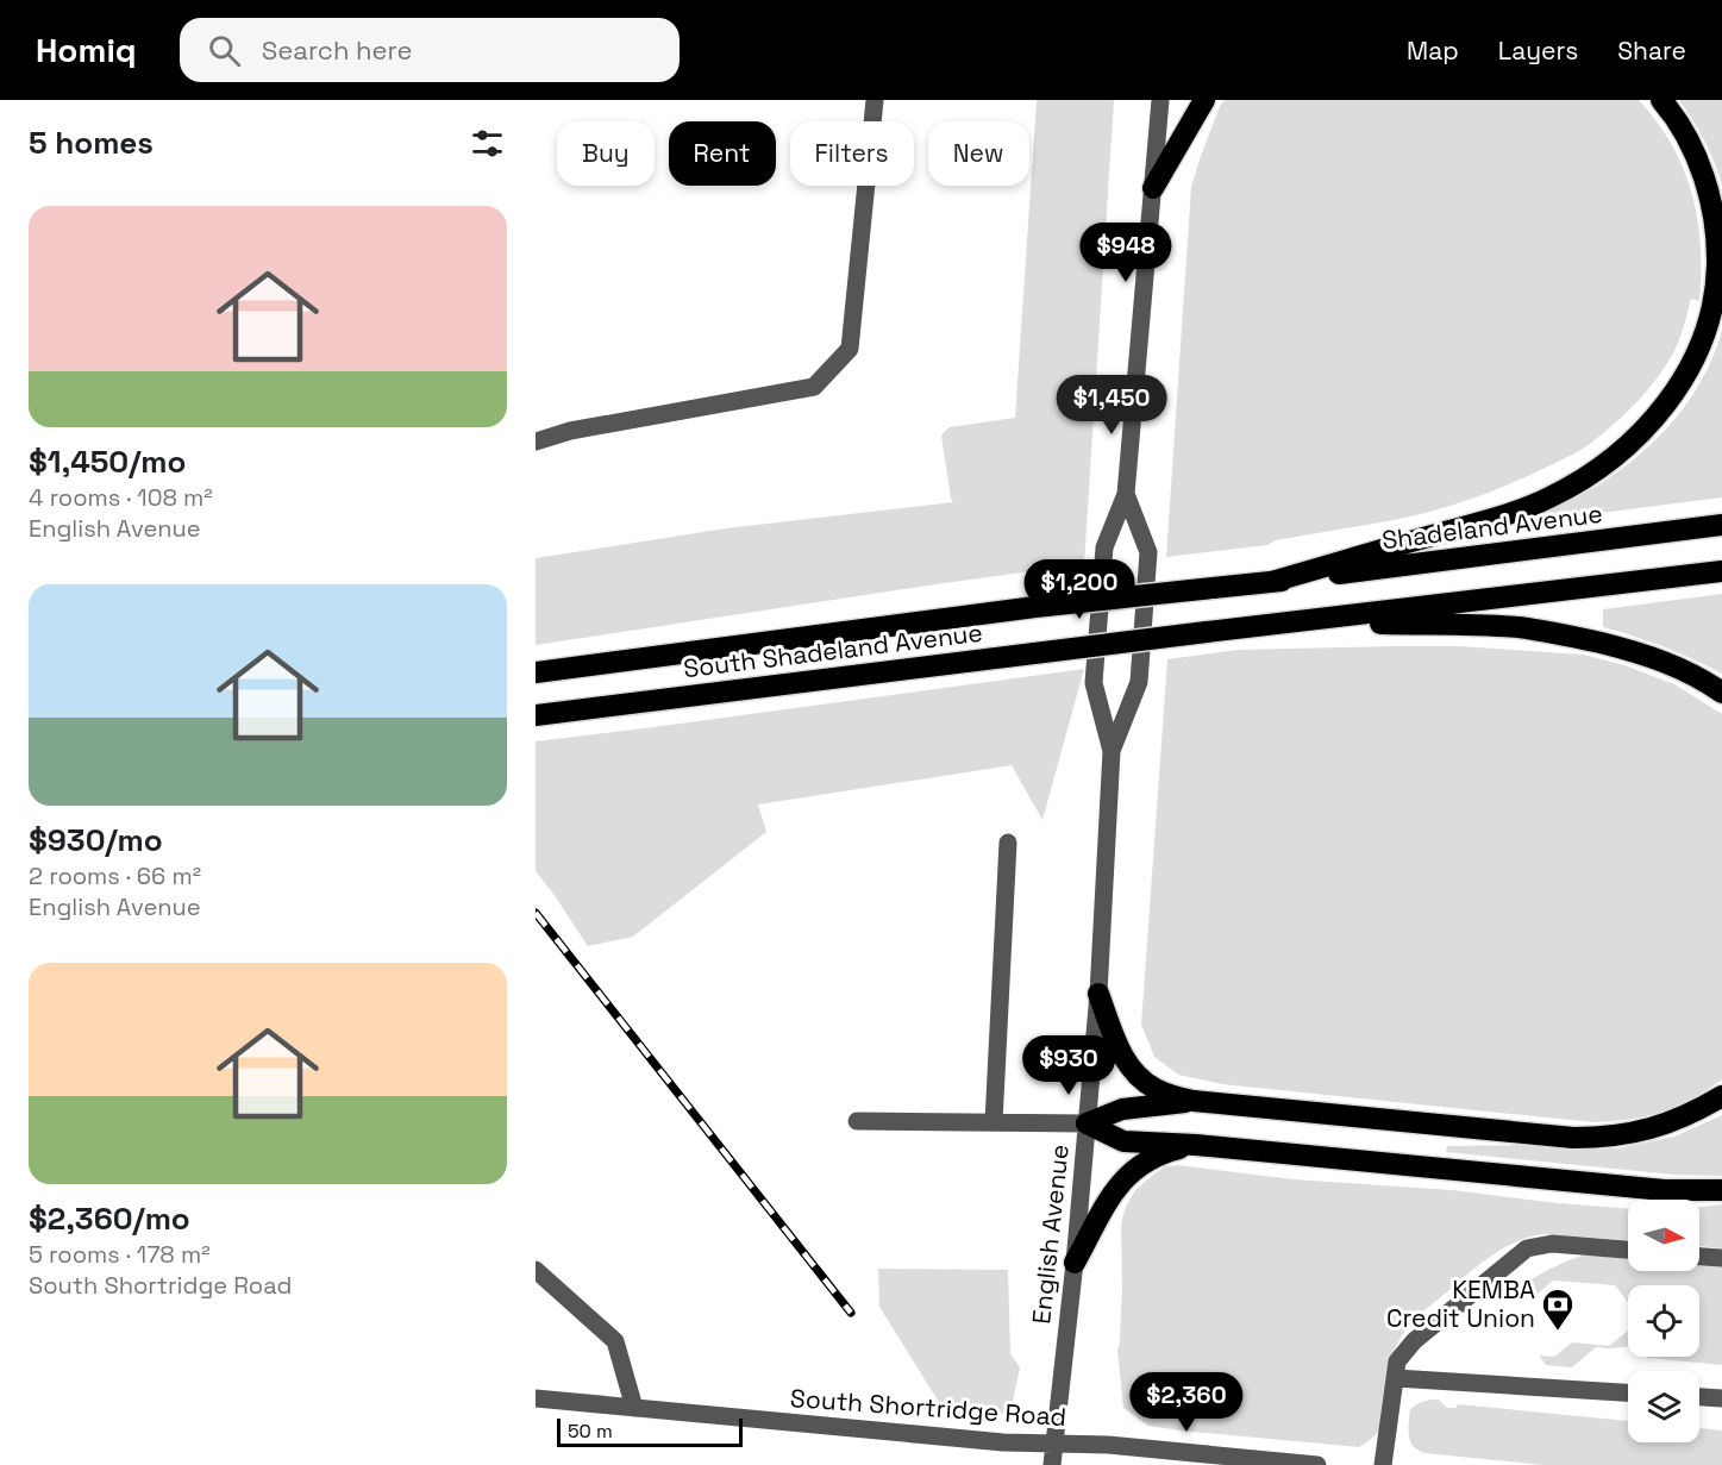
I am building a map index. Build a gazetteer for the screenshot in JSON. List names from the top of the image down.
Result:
{
  "streets": {
    "highway": ["Shadeland Avenue", "South Shadeland Avenue"],
    "street": ["English Avenue", "South Shortridge Road"]
  },
  "crossings": [
    ["Shadeland Avenue", "South Shadeland Avenue"],
    ["English Avenue", "South Shortridge Road"]
  ],
  "places": {
    "bank": ["KEMBA Credit Union"]
  },
  "scale_bar": "50 m",
  "north": "right",
  "page": {
    "header": "Homiq",
    "search": "Search here",
    "nav": ["Map", "Layers", "Share"],
    "heading": "5 homes",
    "chip": [
      "Buy",
      "Rent",
      "Filters",
      "New"
    ],
    "list": [
      {
        "name": "$1,450/mo",
        "note": "4 rooms · 108 m² · English Avenue"
      },
      {
        "name": "$930/mo",
        "note": "2 rooms · 66 m² · English Avenue"
      },
      {
        "name": "$2,360/mo",
        "note": "5 rooms · 178 m² · South Shortridge Road"
      }
    ],
    "price": [
      "$948",
      "$1,450",
      "$1,200",
      "$930",
      "$2,360"
    ],
    "scale": "50 m"
  }
}
